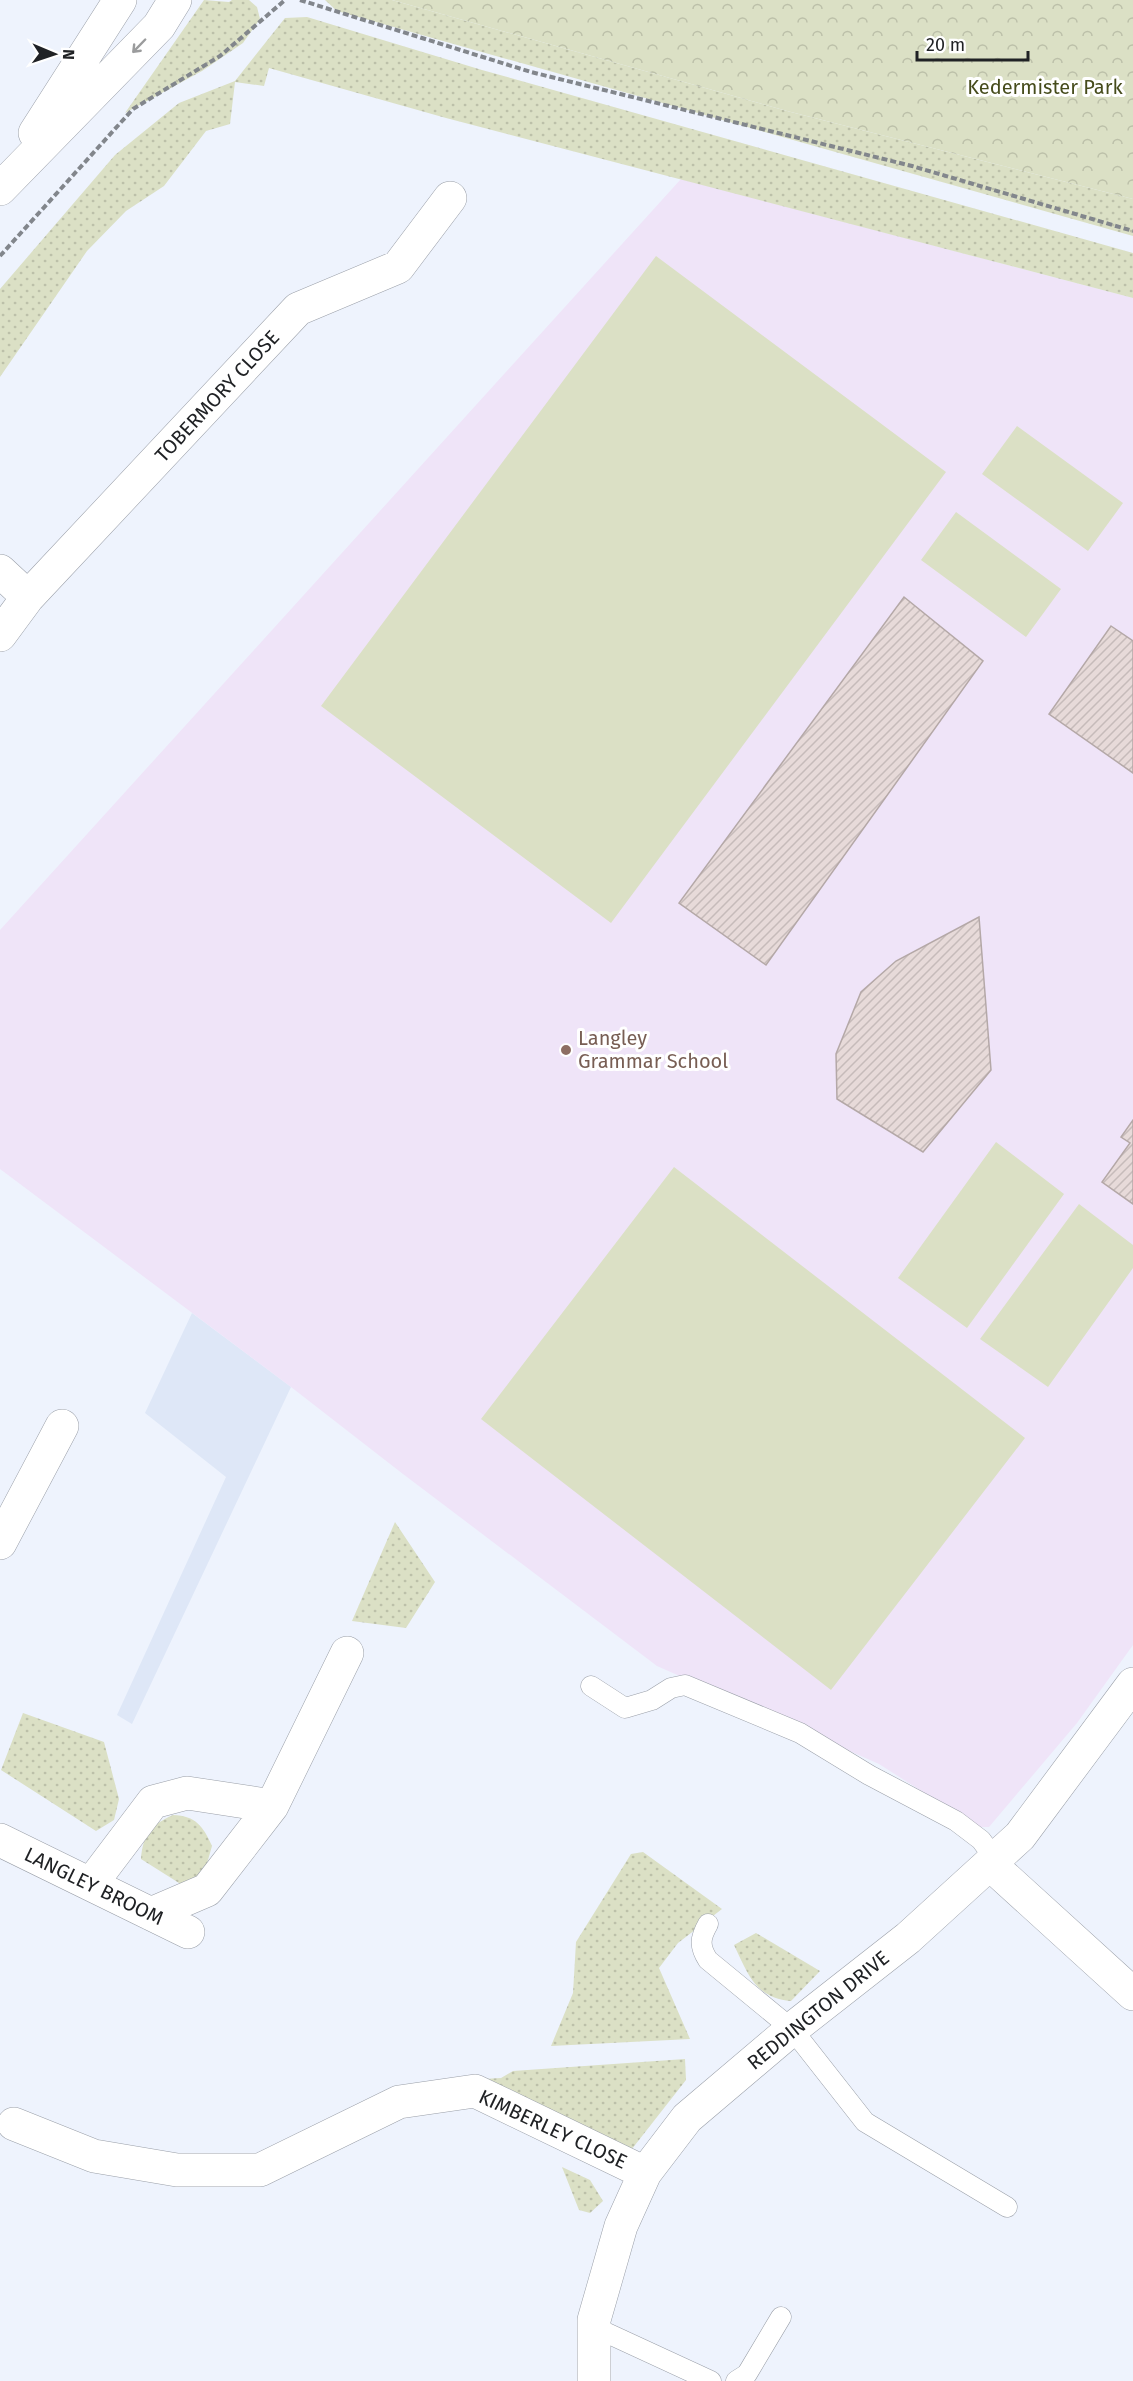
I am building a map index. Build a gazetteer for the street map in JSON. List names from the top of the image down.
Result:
{
  "streets": {
    "street": [
      "TOBERMORY CLOSE",
      "LANGLEY BROOM",
      "REDDINGTON DRIVE",
      "KIMBERLEY CLOSE"
    ]
  },
  "crossings": [
    ["REDDINGTON DRIVE", "KIMBERLEY CLOSE"]
  ],
  "parks": ["Kedermister Park"],
  "places": ["Langley Grammar School"],
  "scale_bar": "20 m",
  "north": "right"
}
